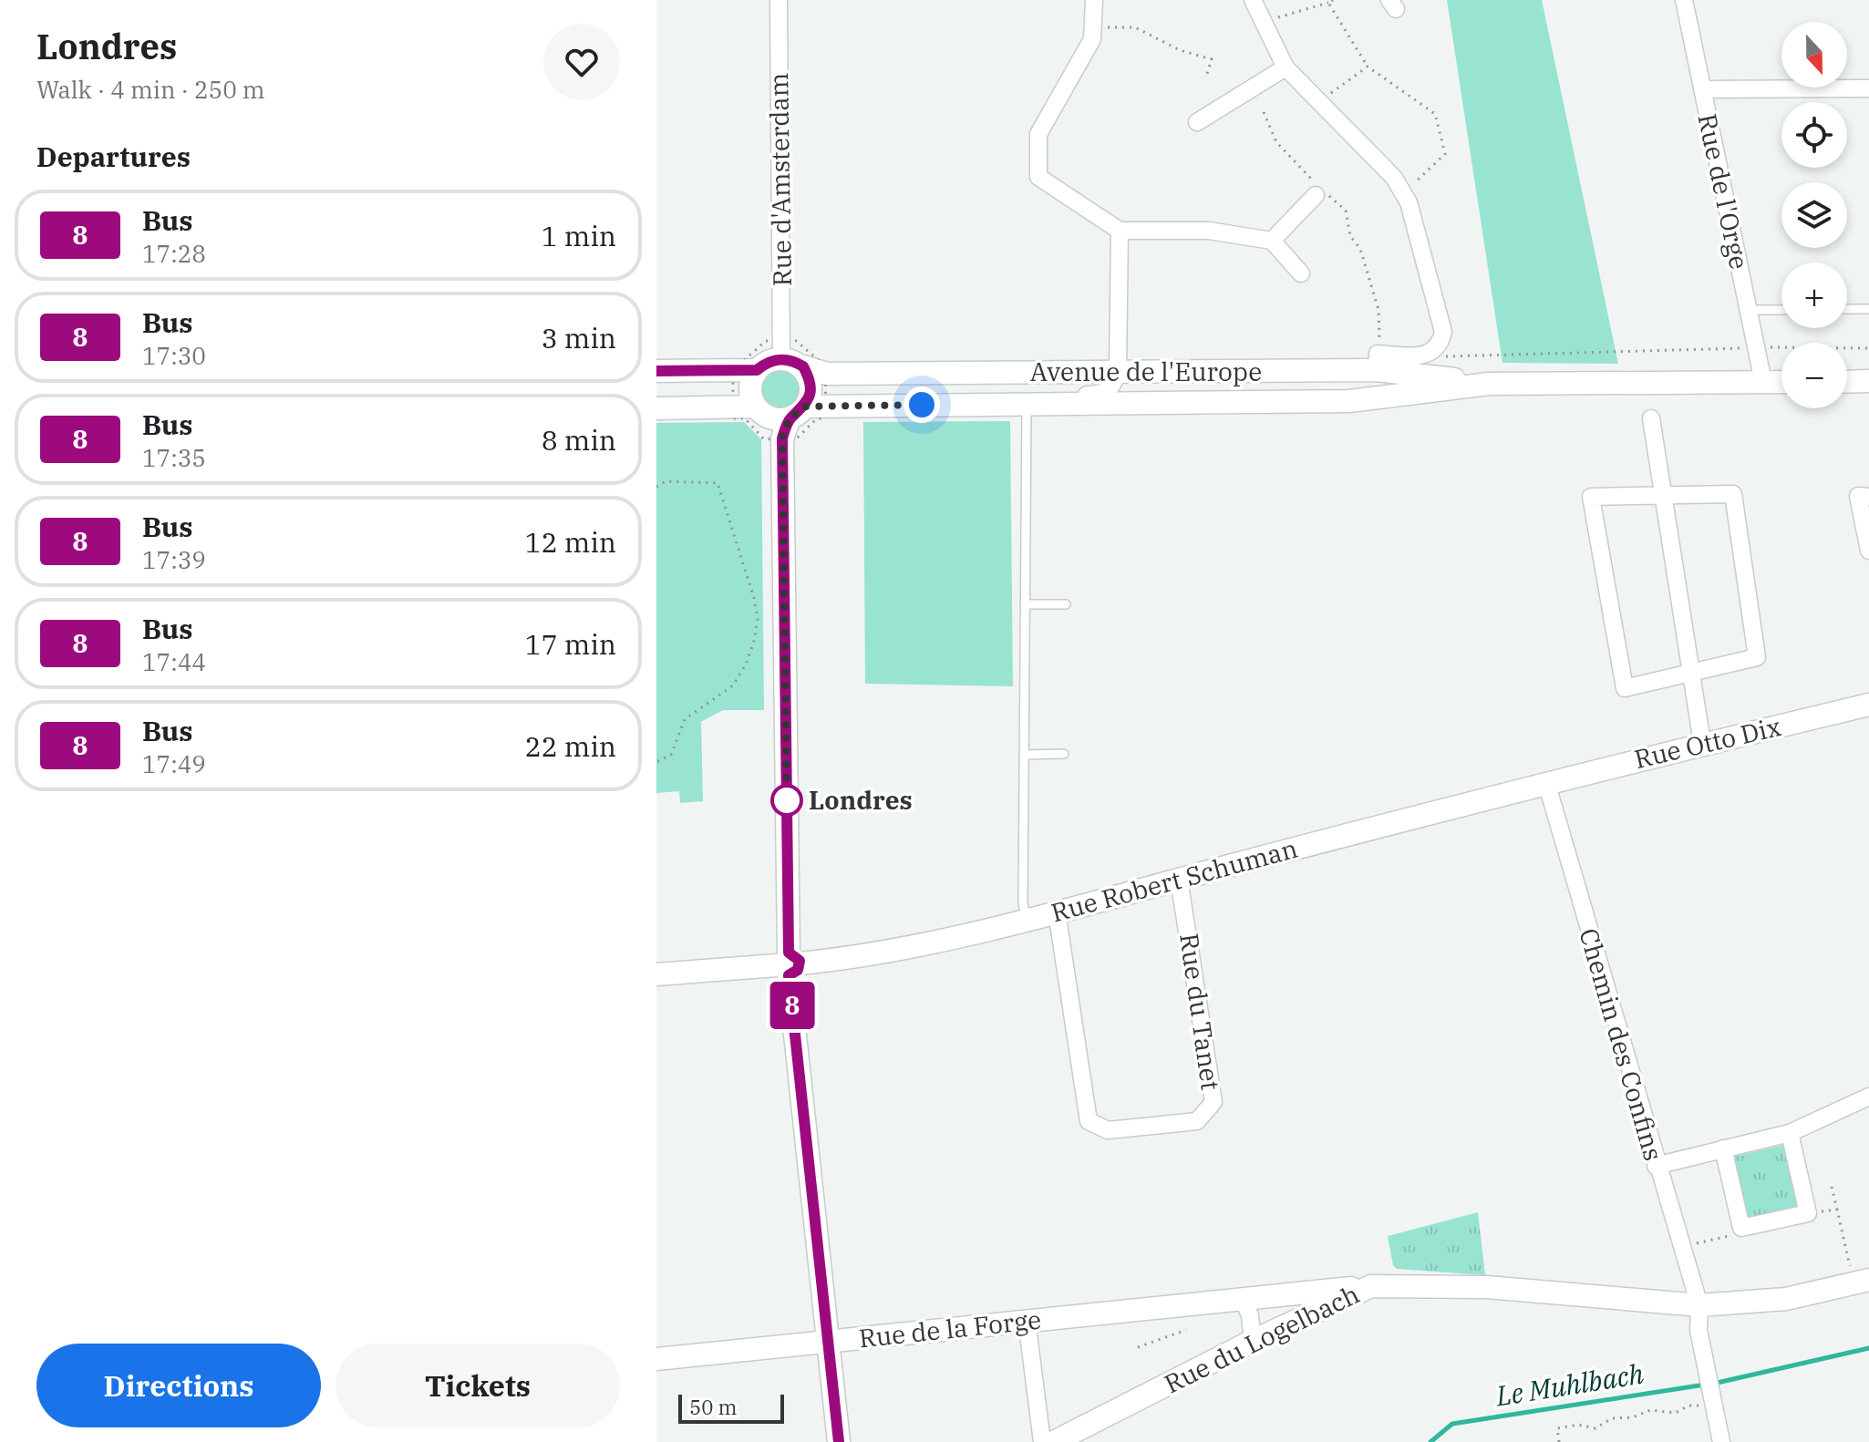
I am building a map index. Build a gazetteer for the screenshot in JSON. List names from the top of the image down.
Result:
{
  "streets": {
    "street": [
      "Rue d'Amsterdam",
      "Rue de l'Orge",
      "Avenue de l'Europe",
      "Rue Otto Dix",
      "Rue Robert Schuman",
      "Rue du Tanet",
      "Chemin des Confins",
      "Rue de la Forge",
      "Rue du Logelbach"
    ]
  },
  "crossings": [
    ["Rue d'Amsterdam", "Avenue de l'Europe"],
    ["Rue de l'Orge", "Avenue de l'Europe"],
    ["Rue Otto Dix", "Rue Robert Schuman"],
    ["Rue Otto Dix", "Chemin des Confins"],
    ["Rue Robert Schuman", "Rue du Tanet"],
    ["Rue Robert Schuman", "Chemin des Confins"],
    ["Chemin des Confins", "Rue du Logelbach"],
    ["Rue de la Forge", "Rue du Logelbach"]
  ],
  "water": ["Le Muhlbach"],
  "places": ["Londres"],
  "lines": ["bus line 8"],
  "scale_bar": "50 m",
  "north": "bottom",
  "page": {
    "heading": [
      ["Londres", "Walk · 4 min · 250 m"],
      "Departures"
    ],
    "on_map": "8",
    "map_buttons": ["+", "−"],
    "list": [
      {
        "mark": "8",
        "name": "Bus",
        "note": "17:28",
        "value": "1 min"
      },
      {
        "mark": "8",
        "name": "Bus",
        "note": "17:30",
        "value": "3 min"
      },
      {
        "mark": "8",
        "name": "Bus",
        "note": "17:35",
        "value": "8 min"
      },
      {
        "mark": "8",
        "name": "Bus",
        "note": "17:39",
        "value": "12 min"
      },
      {
        "mark": "8",
        "name": "Bus",
        "note": "17:44",
        "value": "17 min"
      },
      {
        "mark": "8",
        "name": "Bus",
        "note": "17:49",
        "value": "22 min"
      }
    ],
    "buttons": ["Directions", "Tickets"],
    "scale": "50 m"
  }
}
